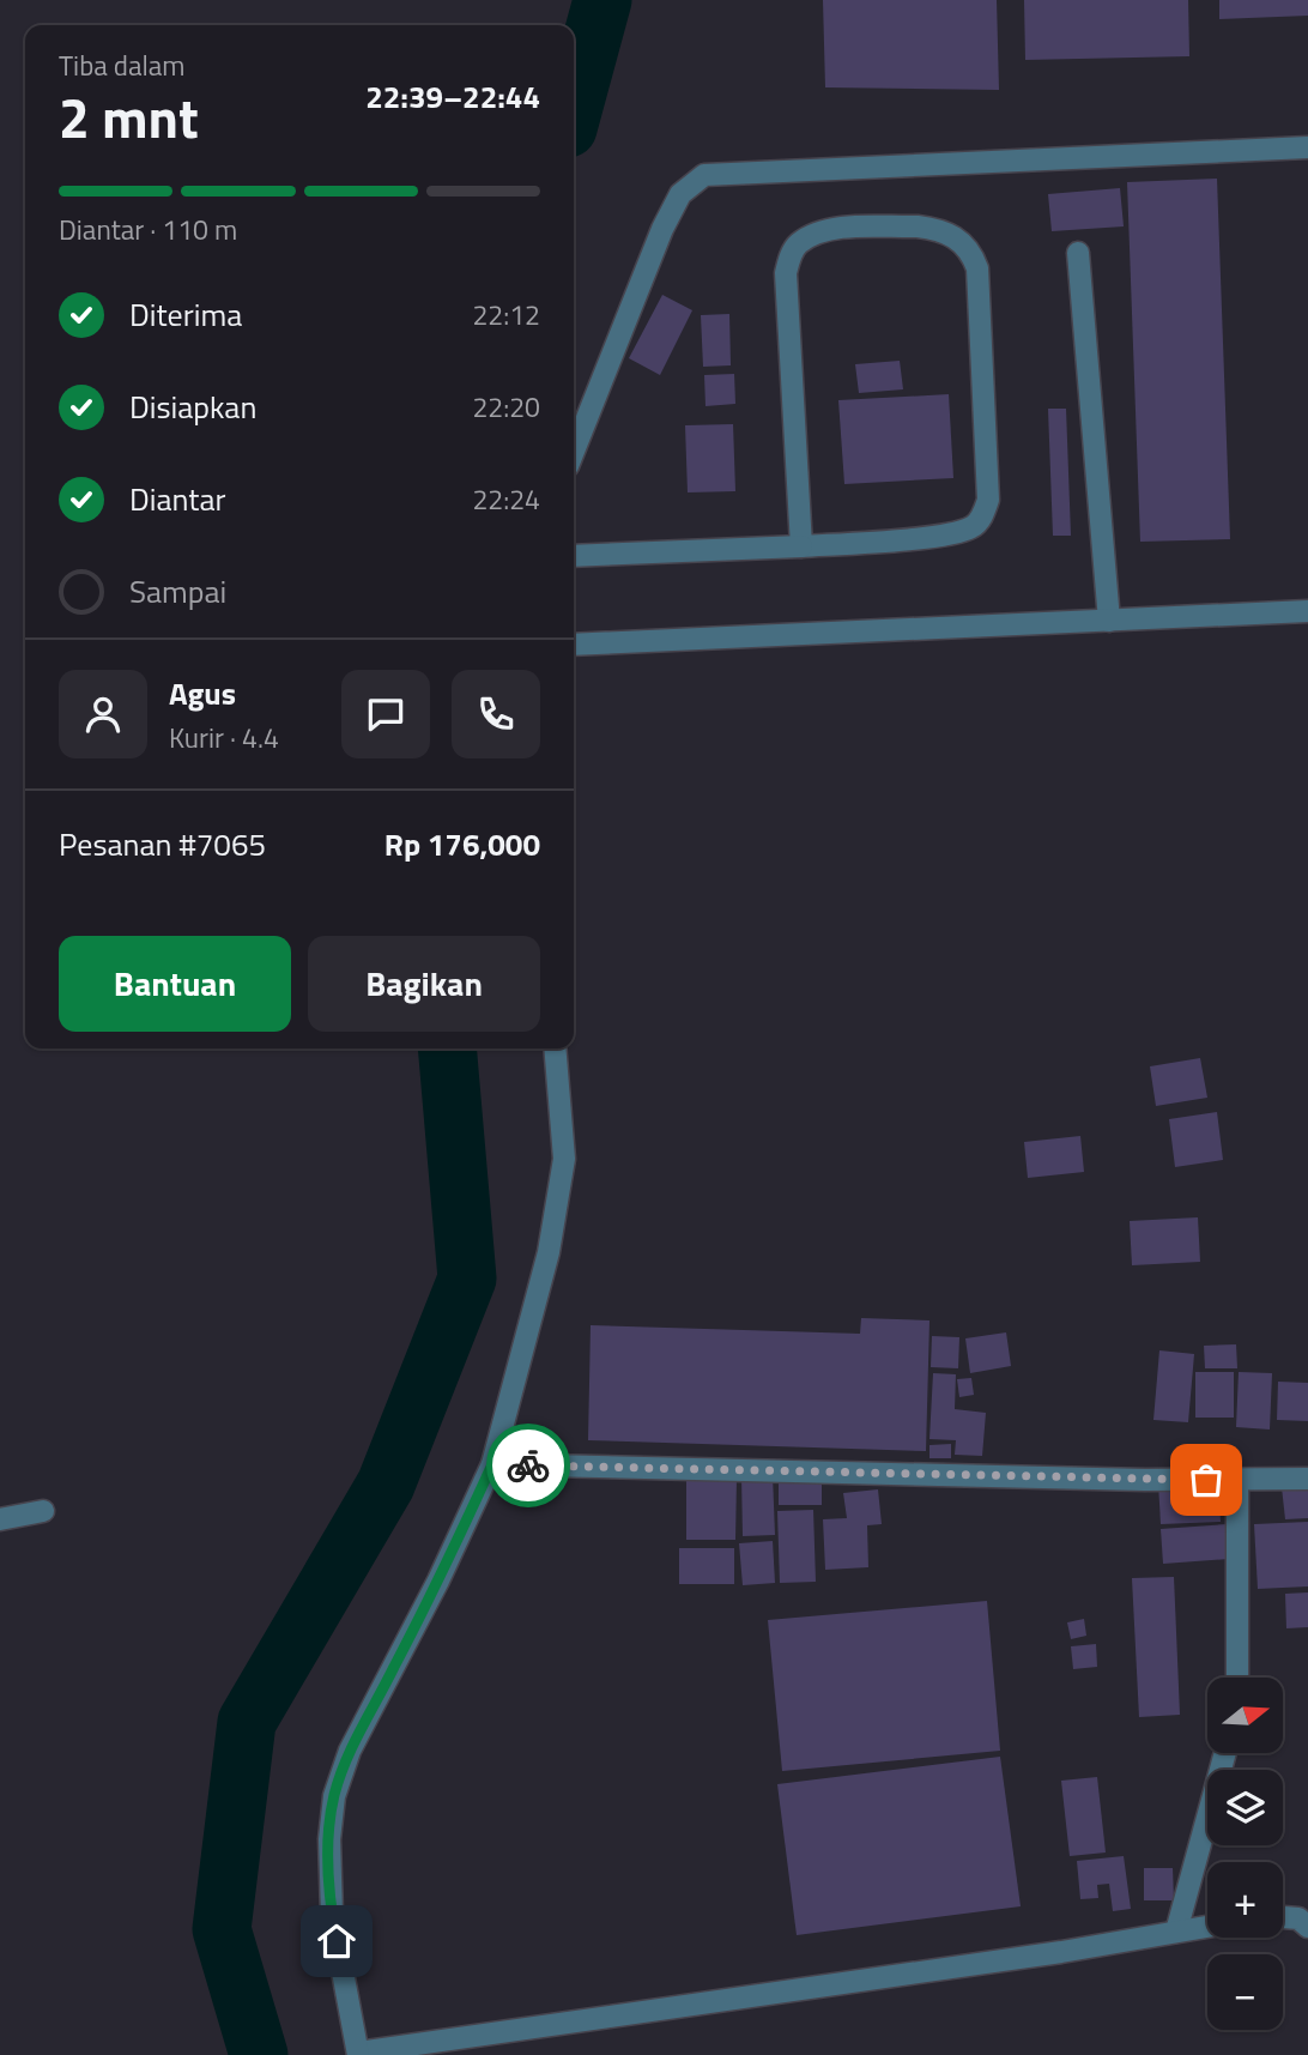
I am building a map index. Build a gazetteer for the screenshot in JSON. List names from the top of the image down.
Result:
{
  "north": "right",
  "page": {
    "heading": ["2 mnt", "Tiba dalam", "22:39–22:44"],
    "panel": [
      "Agus",
      "Kurir · 4.4",
      "Pesanan #7065",
      "Rp 176,000"
    ],
    "bar": "Diantar · 110 m",
    "list": [
      ["Diterima", "22:12"],
      ["Disiapkan", "22:20"],
      ["Diantar", "22:24"],
      "Sampai"
    ],
    "buttons": ["Bantuan", "Bagikan"],
    "map_buttons": ["+", "−"]
  }
}
